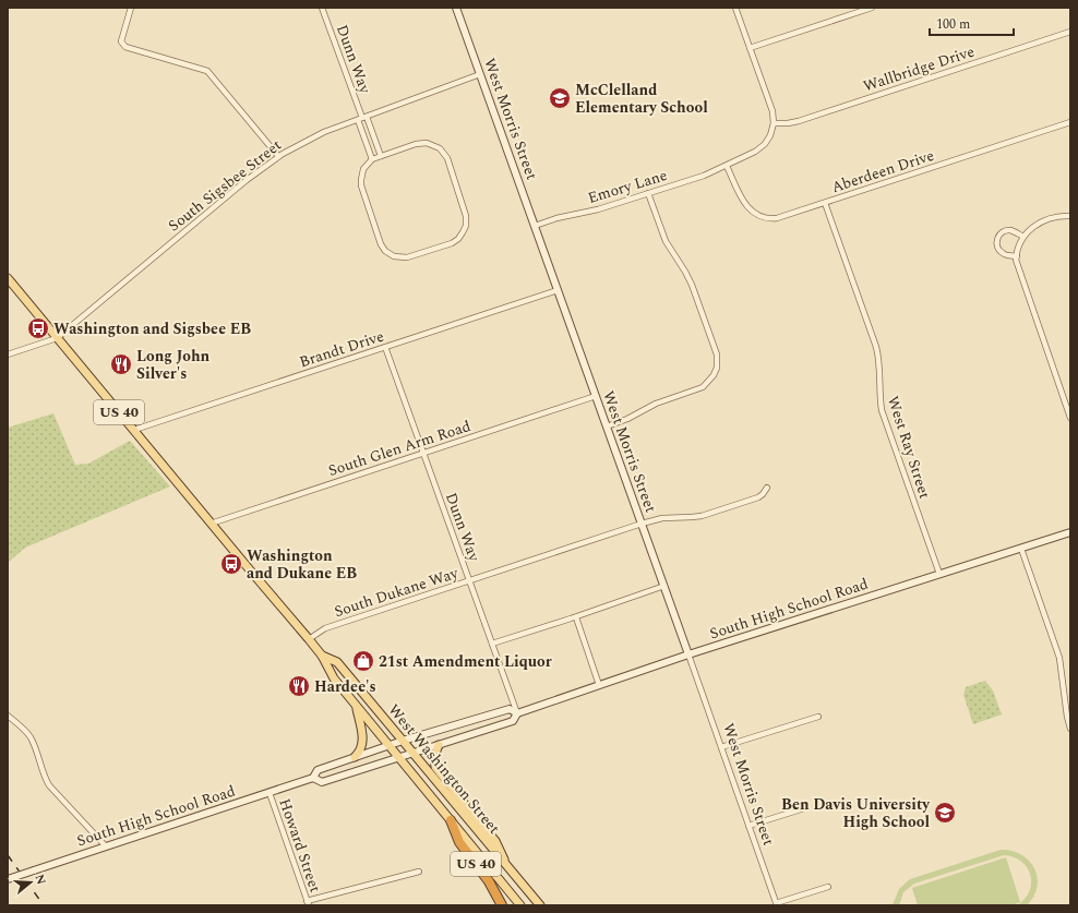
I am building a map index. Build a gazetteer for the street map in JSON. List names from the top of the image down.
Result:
{
  "streets": {
    "highway": ["US 40"],
    "main road": ["West Washington Street"],
    "street": [
      "Dunn Way",
      "Wallbridge Drive",
      "West Morris Street",
      "Aberdeen Drive",
      "South Sigsbee Street",
      "Emory Lane",
      "Brandt Drive",
      "West Ray Street",
      "South Glen Arm Road",
      "South Dukane Way",
      "South High School Road",
      "Howard Street"
    ]
  },
  "crossings": [
    ["Dunn Way", "South Sigsbee Street"],
    ["Dunn Way", "Brandt Drive"],
    ["Dunn Way", "South Glen Arm Road"],
    ["Dunn Way", "South Dukane Way"],
    ["Dunn Way", "South High School Road"],
    ["Wallbridge Drive", "Emory Lane"],
    ["West Morris Street", "South Sigsbee Street"],
    ["West Morris Street", "Emory Lane"],
    ["West Morris Street", "Brandt Drive"],
    ["West Morris Street", "South Glen Arm Road"],
    ["West Morris Street", "South Dukane Way"],
    ["West Morris Street", "South High School Road"],
    ["Aberdeen Drive", "Emory Lane"],
    ["Aberdeen Drive", "West Ray Street"],
    ["South Sigsbee Street", "West Washington Street"],
    ["Brandt Drive", "West Washington Street"],
    ["US 40", "West Washington Street"],
    ["West Ray Street", "South High School Road"],
    ["South Glen Arm Road", "West Washington Street"],
    ["South Dukane Way", "West Washington Street"],
    ["South High School Road", "West Washington Street"],
    ["South High School Road", "Howard Street"]
  ],
  "places": {
    "school or university": ["McClelland Elementary School", "Ben Davis University High School"],
    "bus stop": ["Washington and Sigsbee EB", "Washington and Dukane EB"],
    "restaurant": ["Long John Silver's", "Hardee's"],
    "shop": ["21st Amendment Liquor"]
  },
  "scale_bar": "100 m",
  "north": "right"
}
